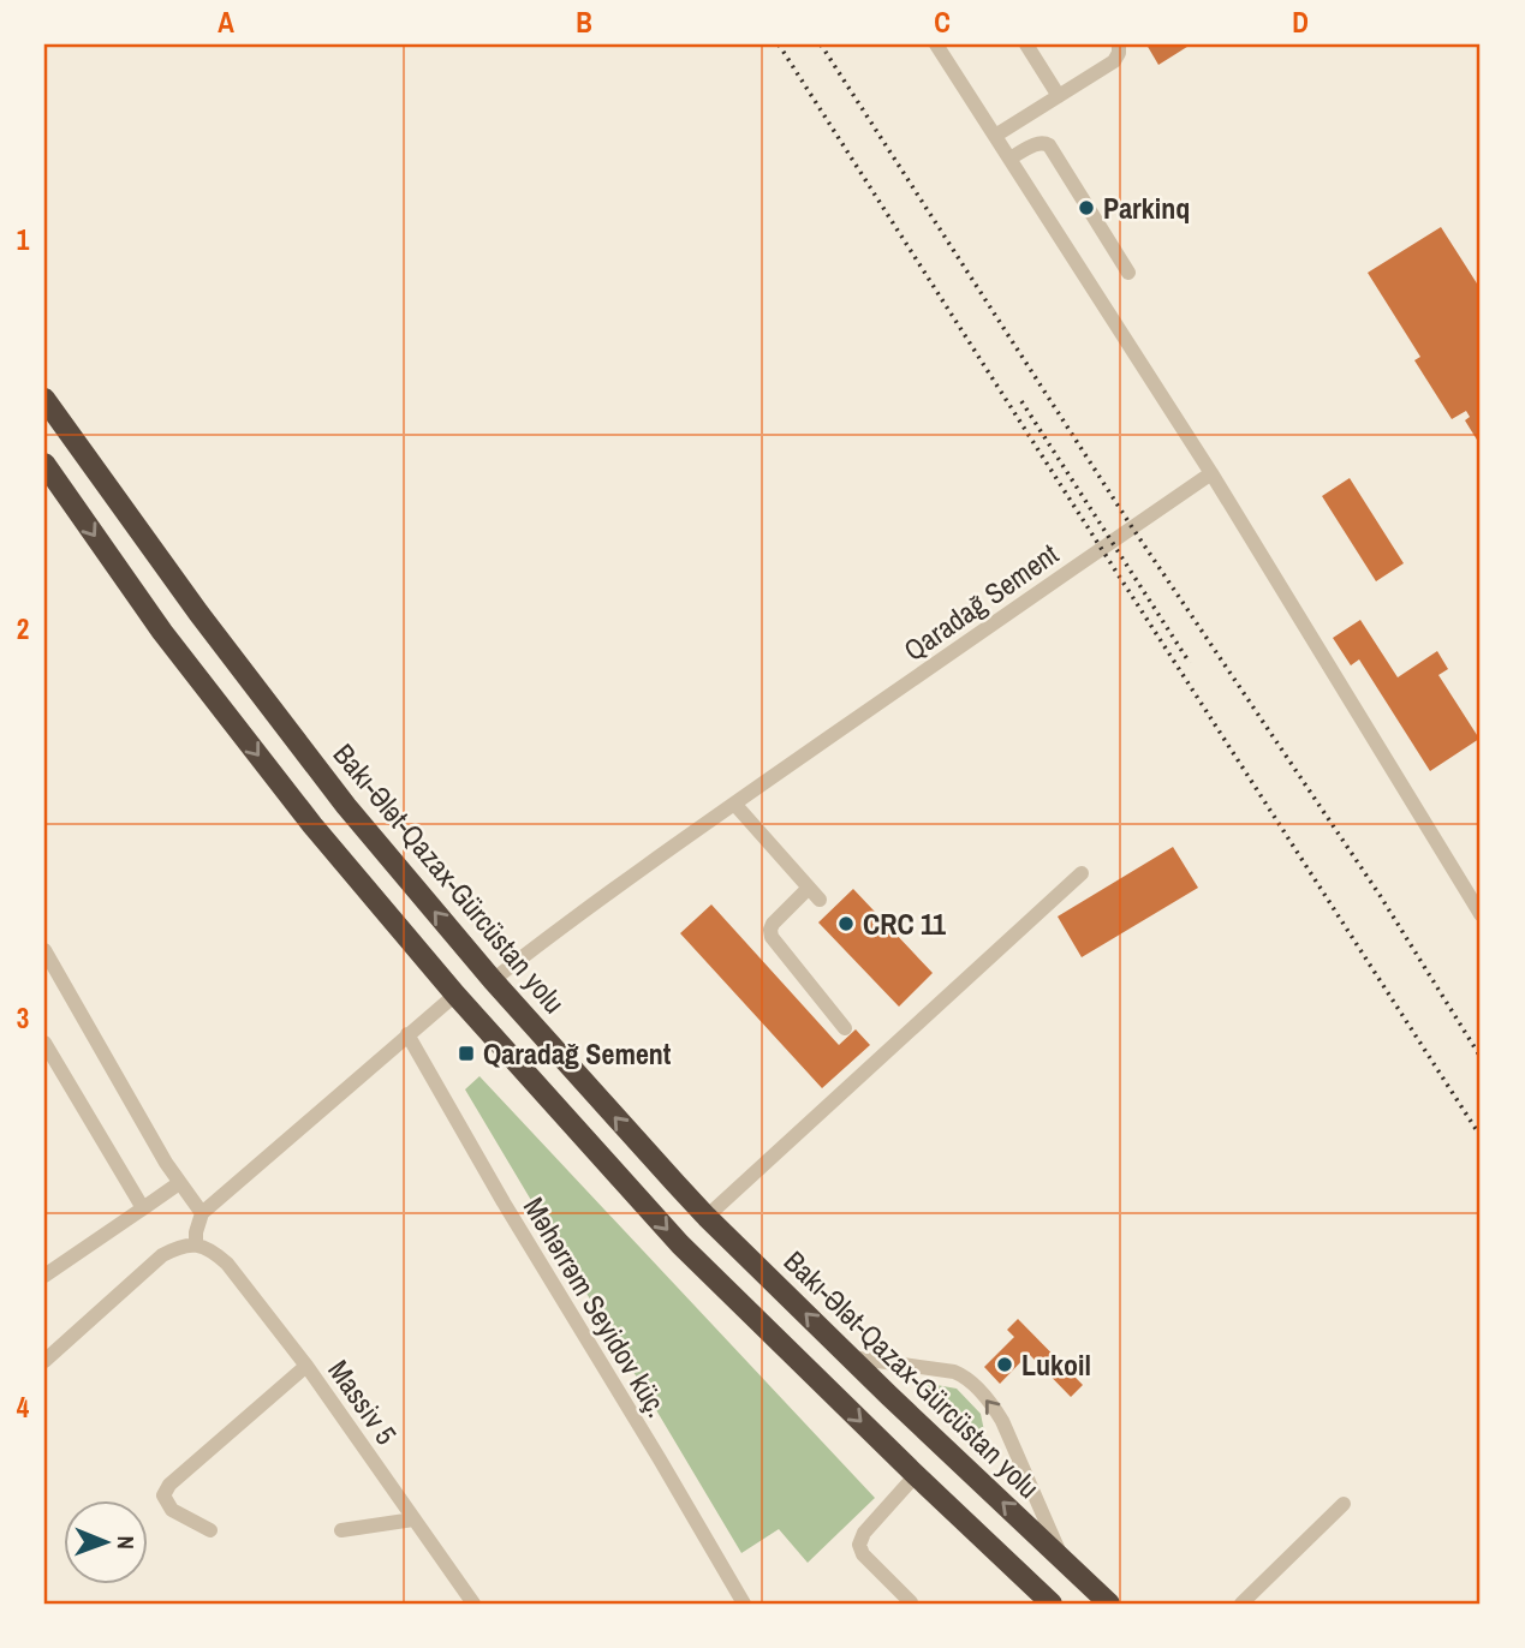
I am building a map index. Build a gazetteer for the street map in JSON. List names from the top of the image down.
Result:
{
  "streets": {
    "highway": ["Bakı-Ələt-Qazax-Gürcüstan yolu"],
    "street": ["Qaradağ Sement", "Məhərrəm Seyidov küç.", "Massiv 5"]
  },
  "crossings": [
    ["Qaradağ Sement", "Bakı-Ələt-Qazax-Gürcüstan yolu"]
  ],
  "places": {
    "other": ["Parkinq", "CRC 11", "Lukoil"],
    "transit": ["Qaradağ Sement"]
  },
  "north": "right",
  "grid": {
    "columns": [
      "A",
      "B",
      "C",
      "D"
    ],
    "rows": [
      "1",
      "2",
      "3",
      "4"
    ]
  }
}
